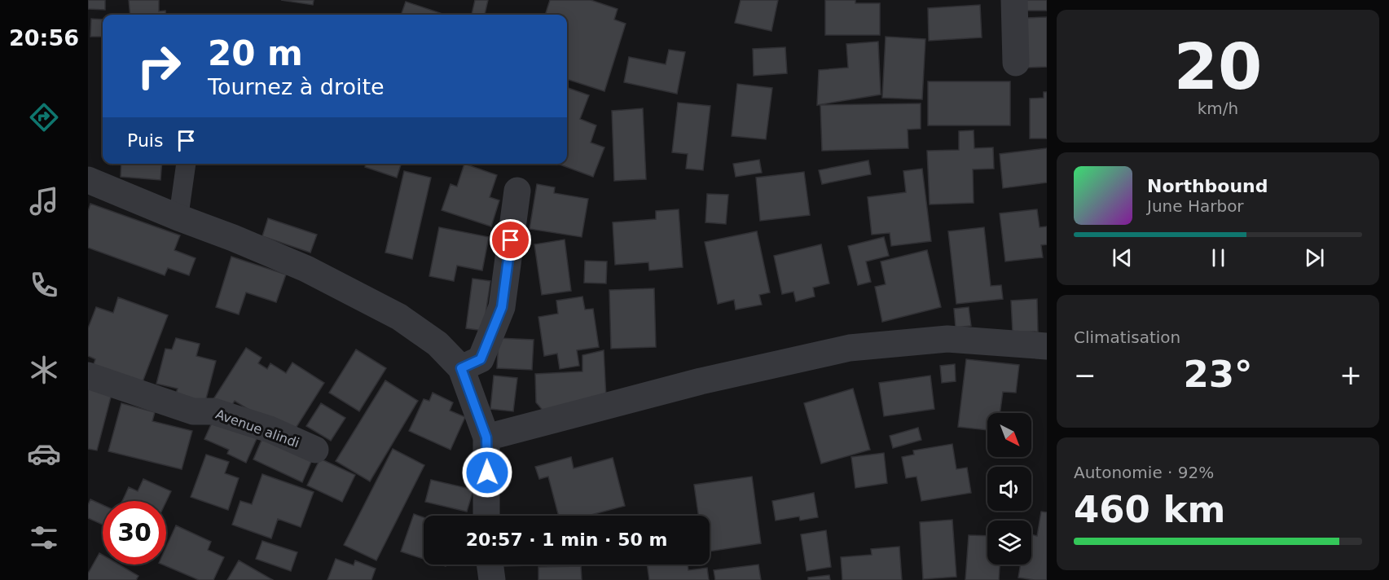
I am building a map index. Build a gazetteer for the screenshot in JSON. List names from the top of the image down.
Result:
{
  "streets": {
    "street": ["Avenue alindi"]
  },
  "north": "bottom right",
  "page": {
    "tabs": "20:56",
    "tile": [
      ["20", "km/h"],
      "Climatisation",
      ["Autonomie · 92%", "460 km"]
    ],
    "turn": ["20 m", "Tournez à droite"],
    "then": "Puis",
    "song": ["Northbound", "June Harbor"],
    "heat": ["−", "23°", "+"],
    "limit": "30",
    "trip": "20:57 · 1 min · 50 m"
  }
}
